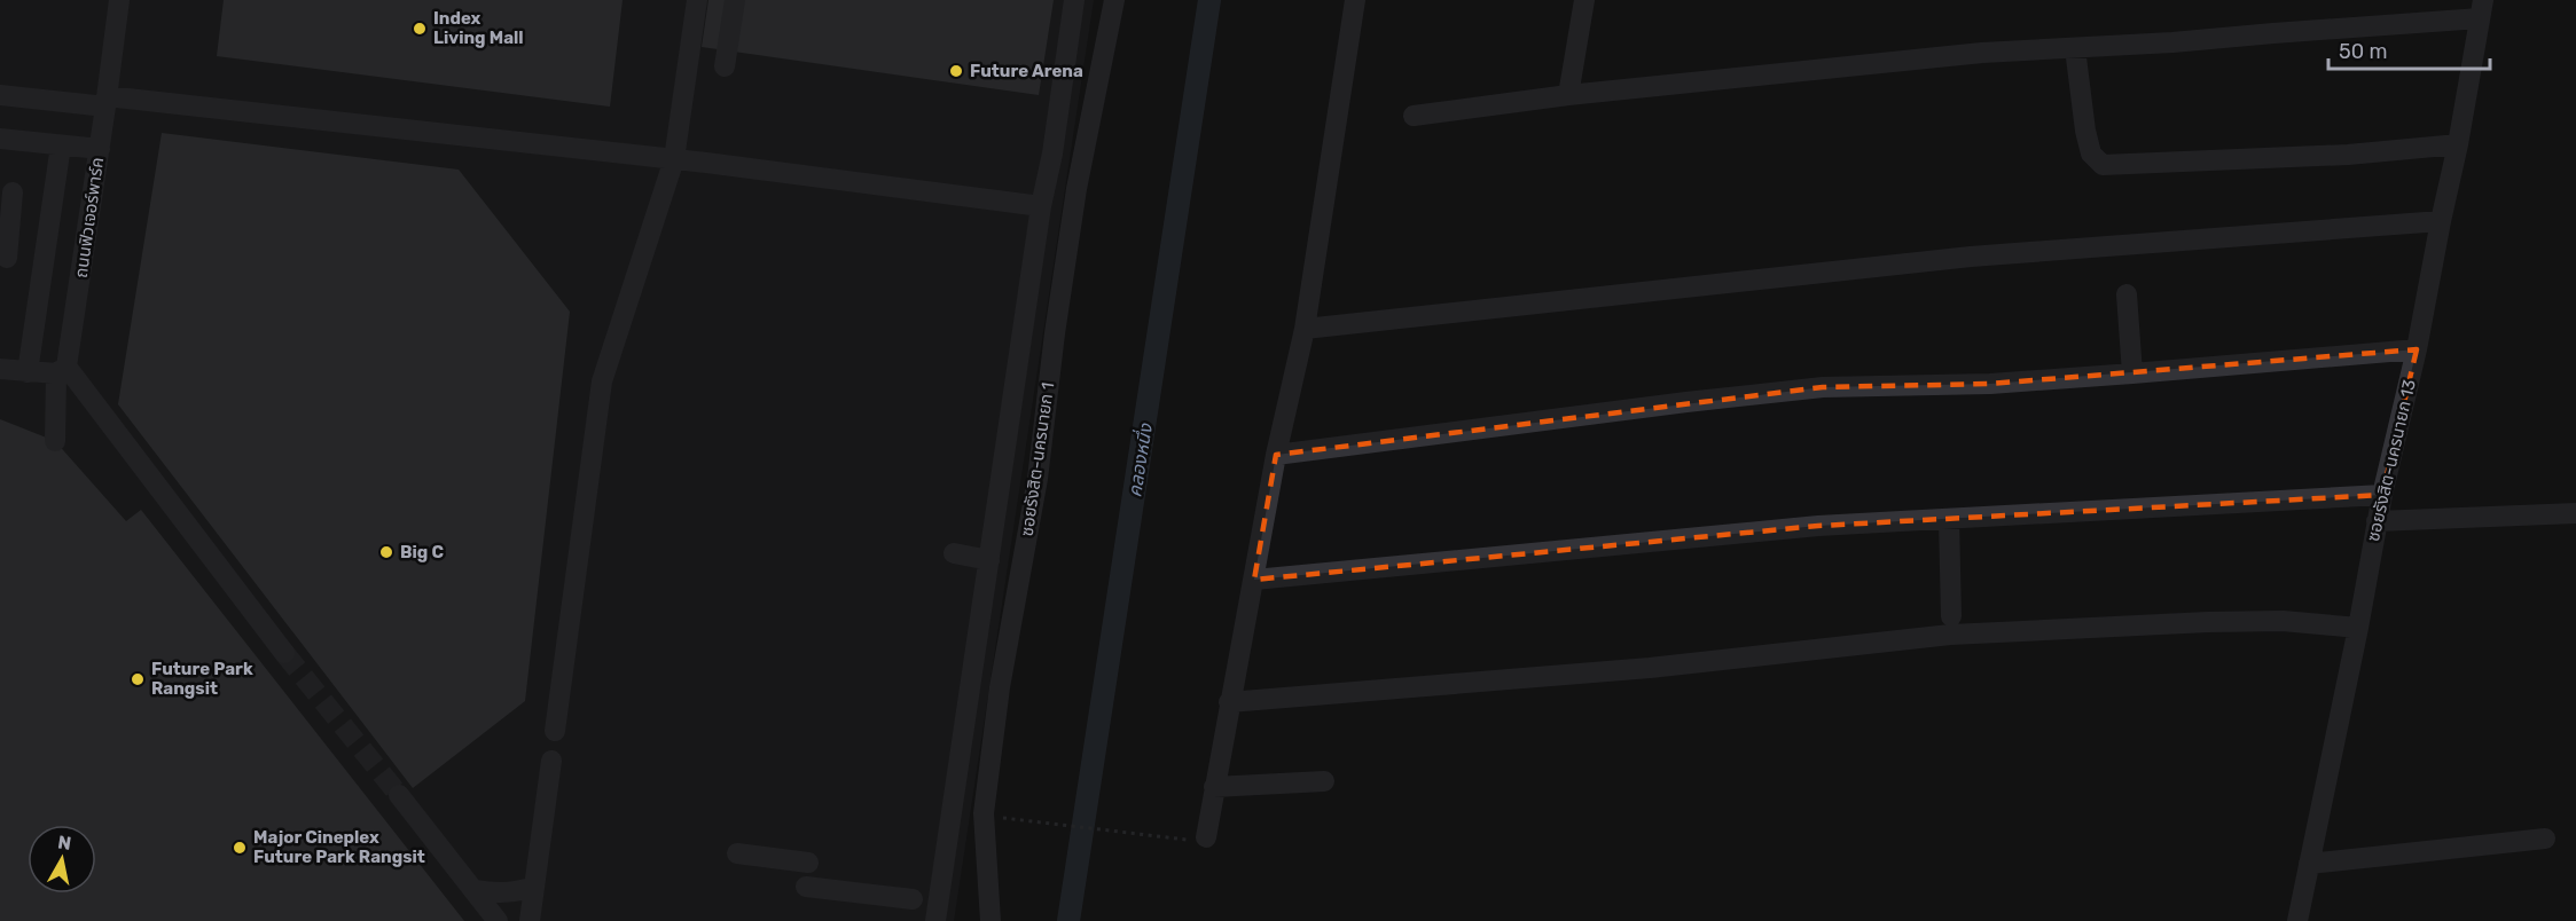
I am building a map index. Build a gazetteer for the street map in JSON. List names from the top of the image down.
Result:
{
  "streets": {
    "street": ["ถนนฟิวเจอร์พาร์ค", "ซอยรังสิต-นครนายก 1", "ซอยรังสิต-นครนายก 13"]
  },
  "water": ["คลองหนึ่ง"],
  "places": [
    "Index Living Mall",
    "Future Arena",
    "Big C",
    "Future Park Rangsit",
    "Major Cineplex Future Park Rangsit"
  ],
  "scale_bar": "50 m",
  "north": "top"
}
